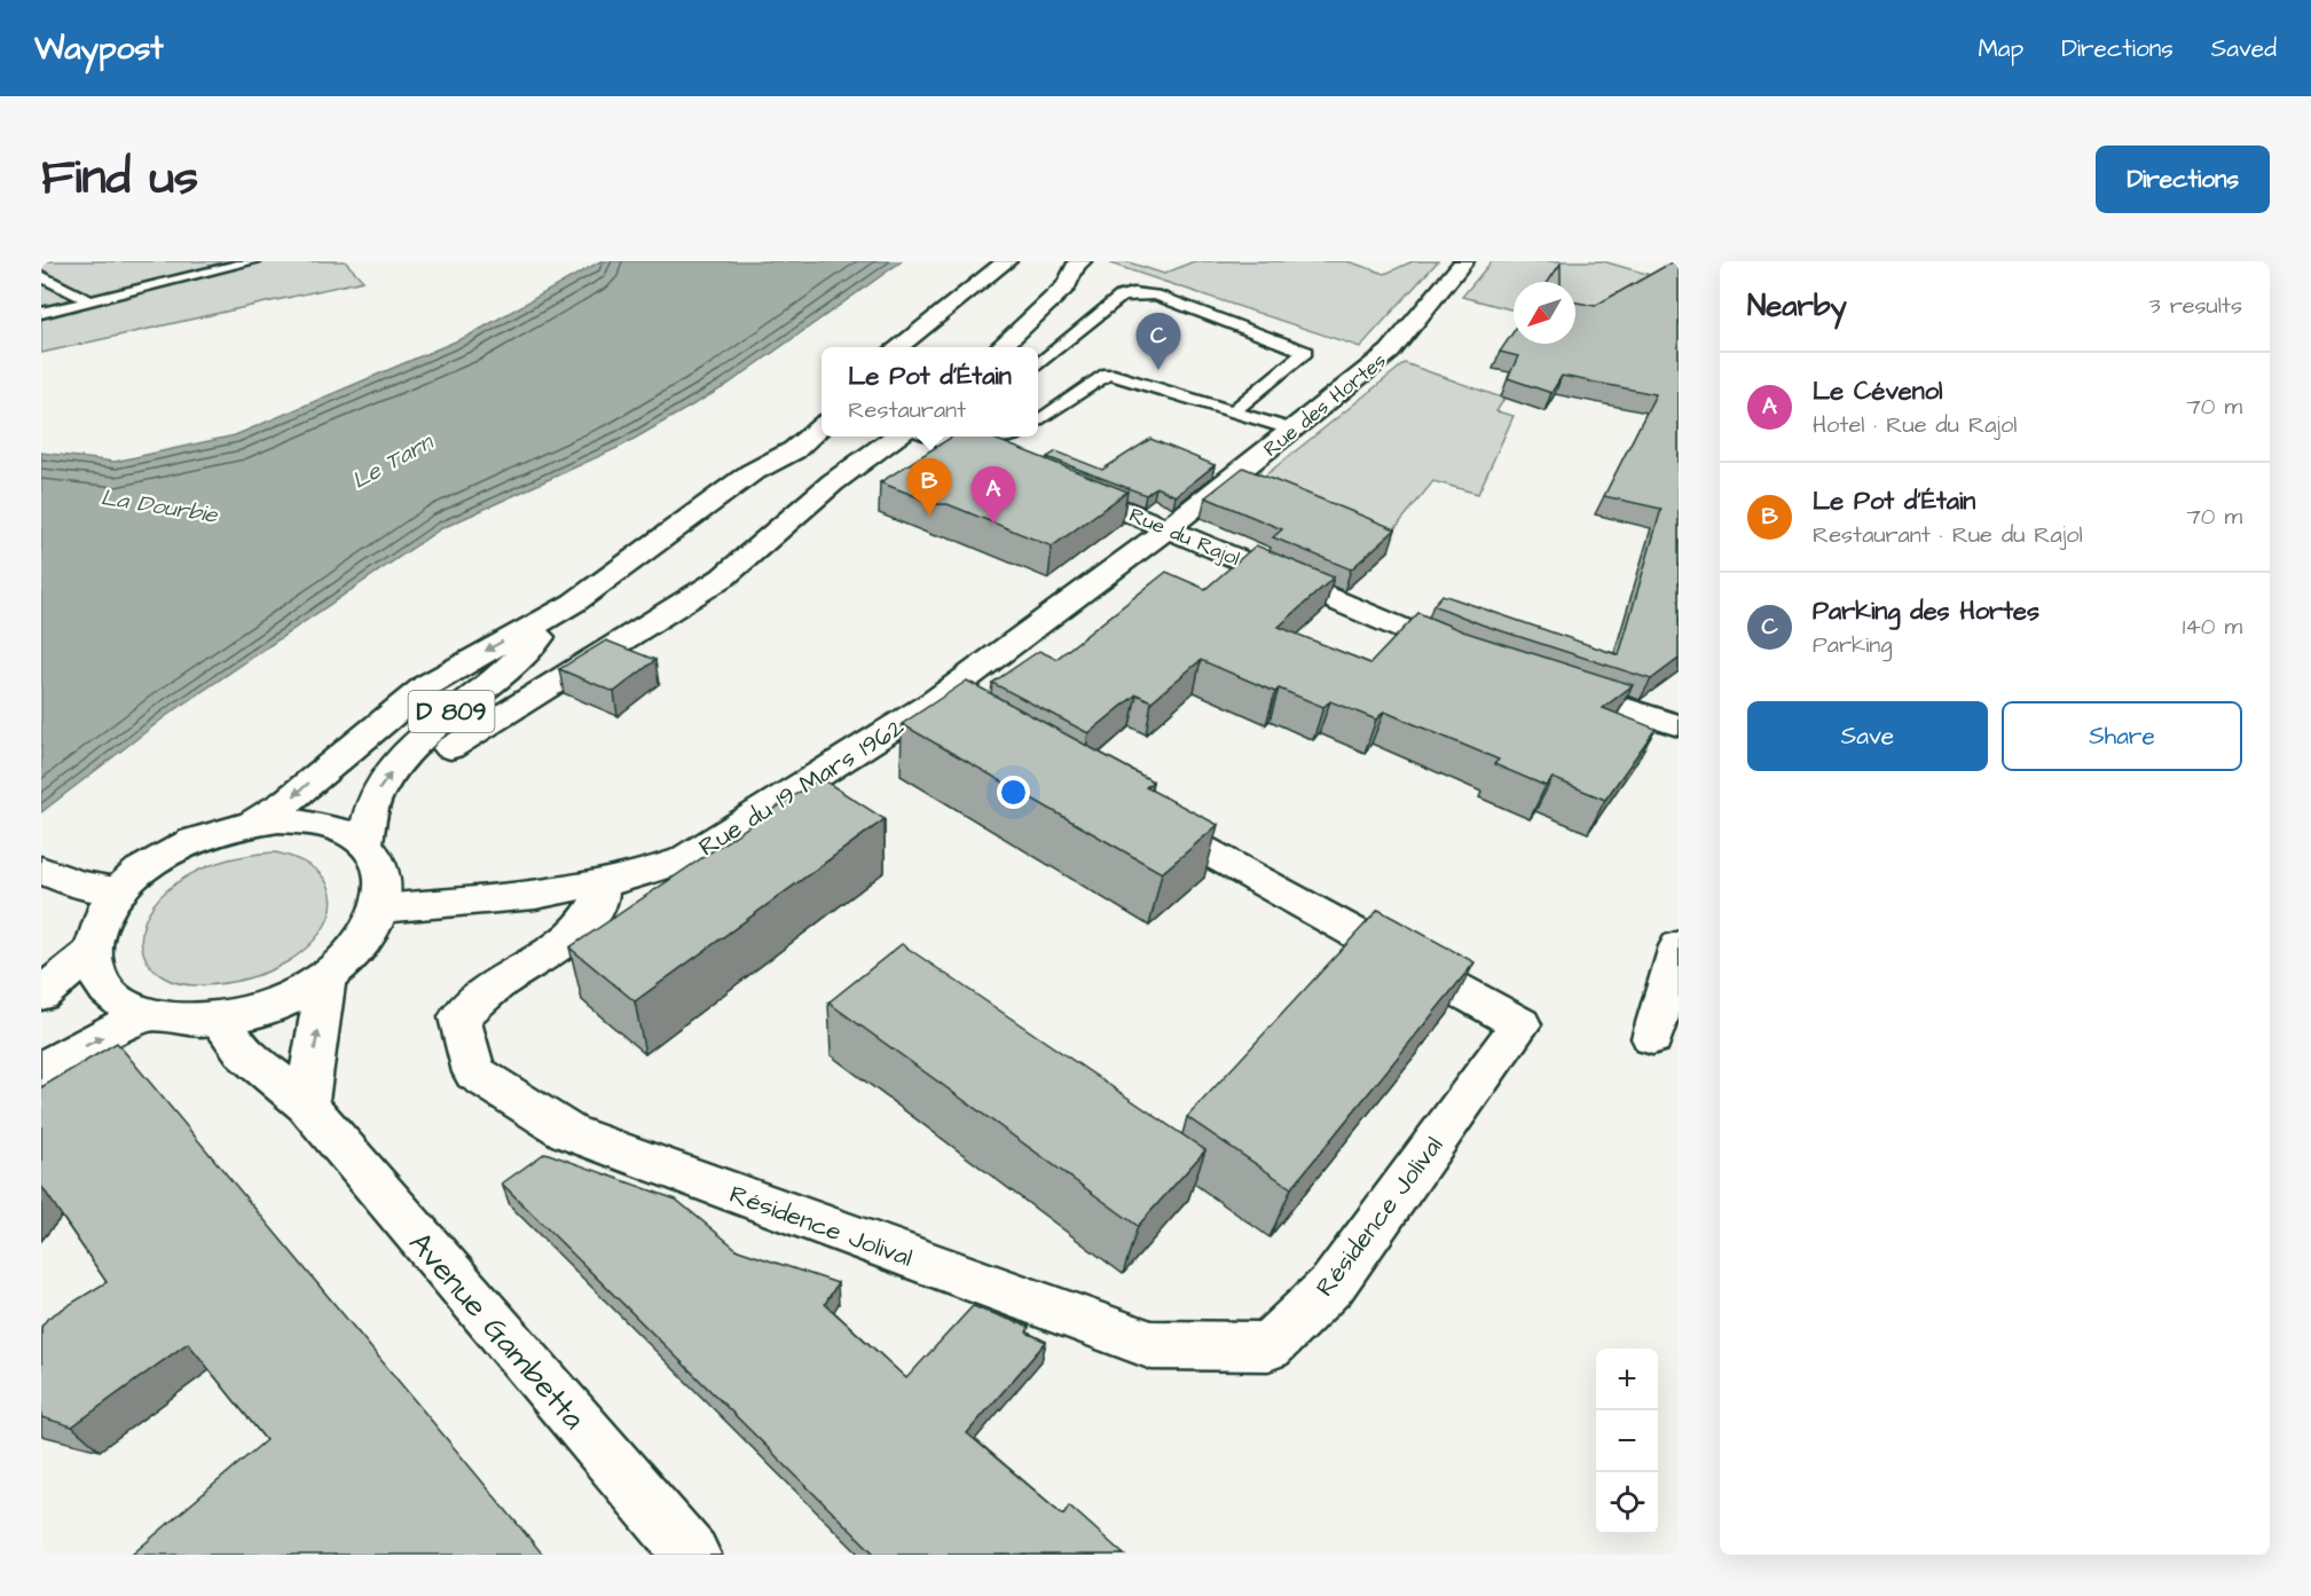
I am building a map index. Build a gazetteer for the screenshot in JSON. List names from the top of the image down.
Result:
{
  "streets": {
    "street": [
      "Rue des Hortes",
      "Rue du Rajol",
      "D 809",
      "Rue du 19 Mars 1962",
      "Résidence Jolival",
      "Avenue Gambetta"
    ]
  },
  "crossings": [
    ["Rue des Hortes", "Rue du Rajol"],
    ["Rue des Hortes", "Rue du 19 Mars 1962"],
    ["Rue du Rajol", "Rue du 19 Mars 1962"],
    ["D 809", "Rue du 19 Mars 1962"],
    ["D 809", "Avenue Gambetta"],
    ["Rue du 19 Mars 1962", "Résidence Jolival"],
    ["Rue du 19 Mars 1962", "Avenue Gambetta"]
  ],
  "water": ["Le Tarn", "La Dourbie"],
  "north": "bottom left",
  "page": {
    "header": "Waypost",
    "nav": ["Map", "Directions", "Saved"],
    "title": "Find us",
    "buttons": [
      "Directions",
      ["Save", "Share"]
    ],
    "heading": ["Nearby", "3 results"],
    "pins": ["C", "B", "A"],
    "popup": ["Le Pot d'Étain", "Restaurant"],
    "list": [
      {
        "mark": "A",
        "name": "Le Cévenol",
        "note": "Hotel · Rue du Rajol",
        "value": "70 m"
      },
      {
        "mark": "B",
        "name": "Le Pot d'Étain",
        "note": "Restaurant · Rue du Rajol",
        "value": "70 m"
      },
      {
        "mark": "C",
        "name": "Parking des Hortes",
        "note": "Parking",
        "value": "140 m"
      }
    ],
    "map_buttons": ["+", "−"]
  }
}
